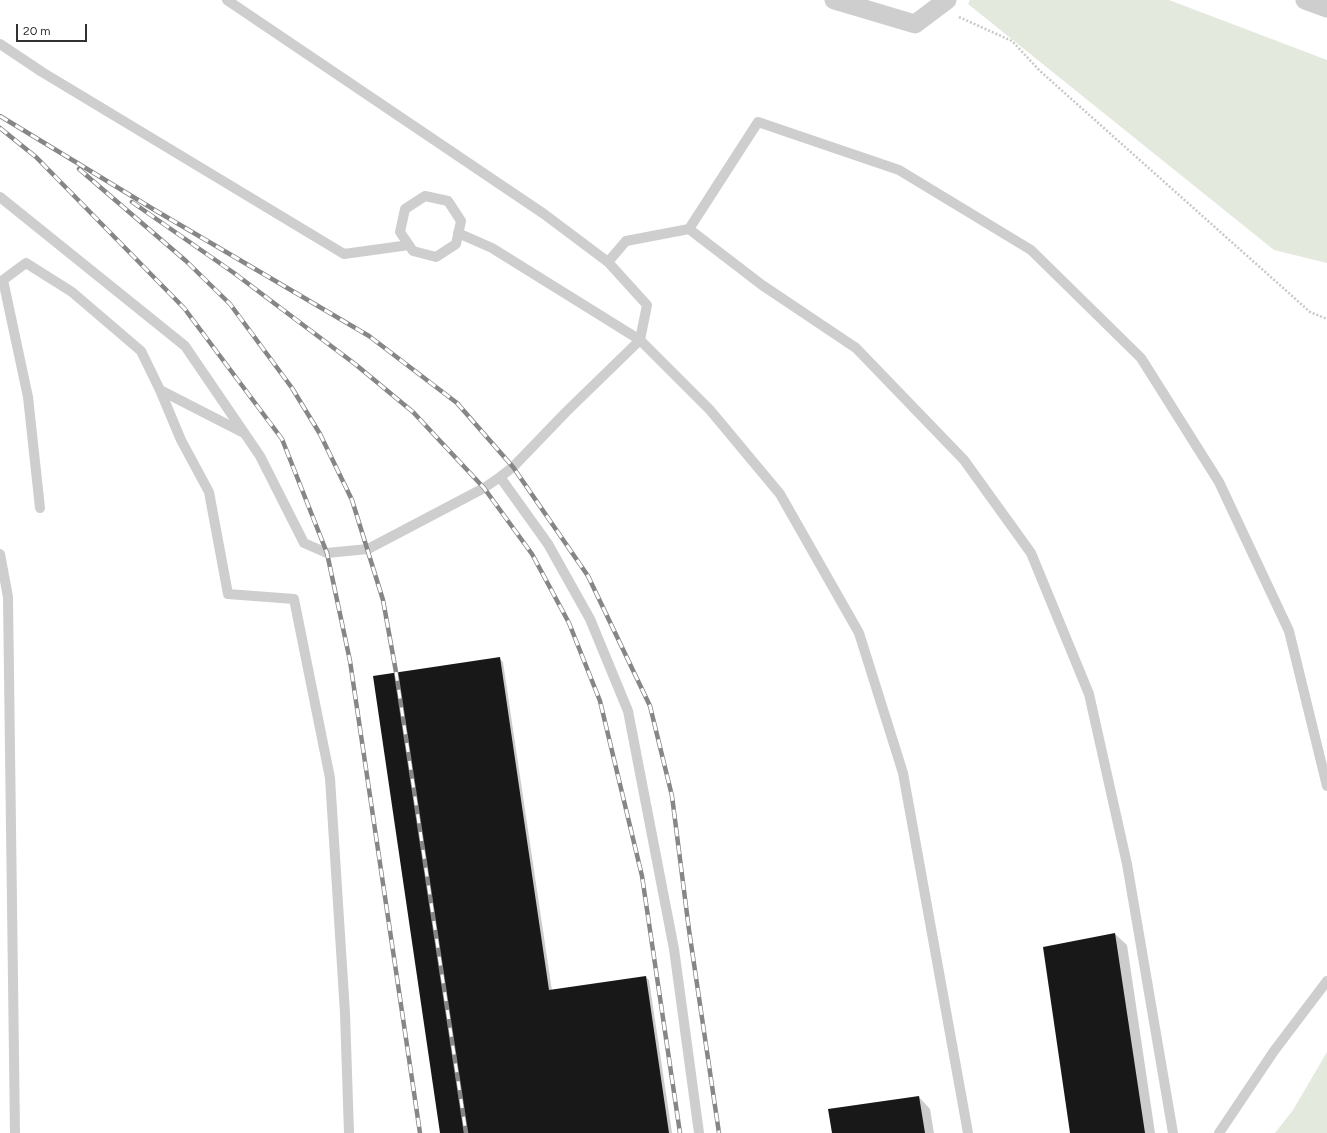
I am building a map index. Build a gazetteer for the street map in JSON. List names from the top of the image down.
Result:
{
  "scale_bar": "20 m"
}
